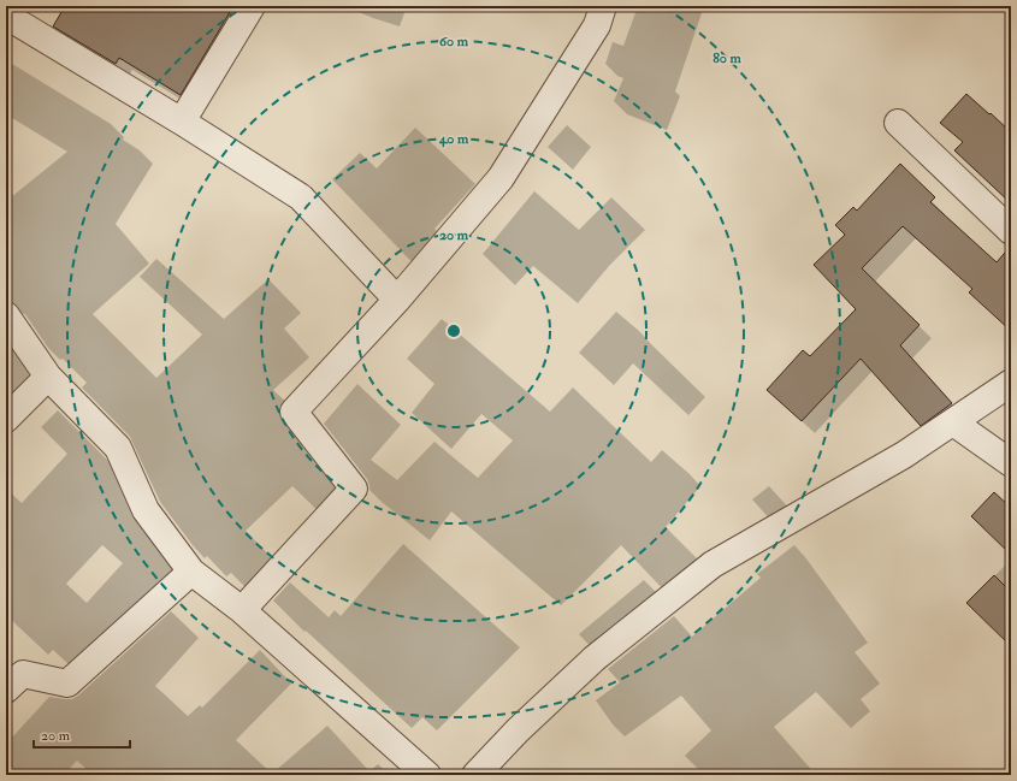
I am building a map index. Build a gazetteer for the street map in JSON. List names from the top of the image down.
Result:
{
  "scale_bar": "20 m",
  "rings": [
    "60 m",
    "80 m",
    "40 m",
    "20 m"
  ]
}
